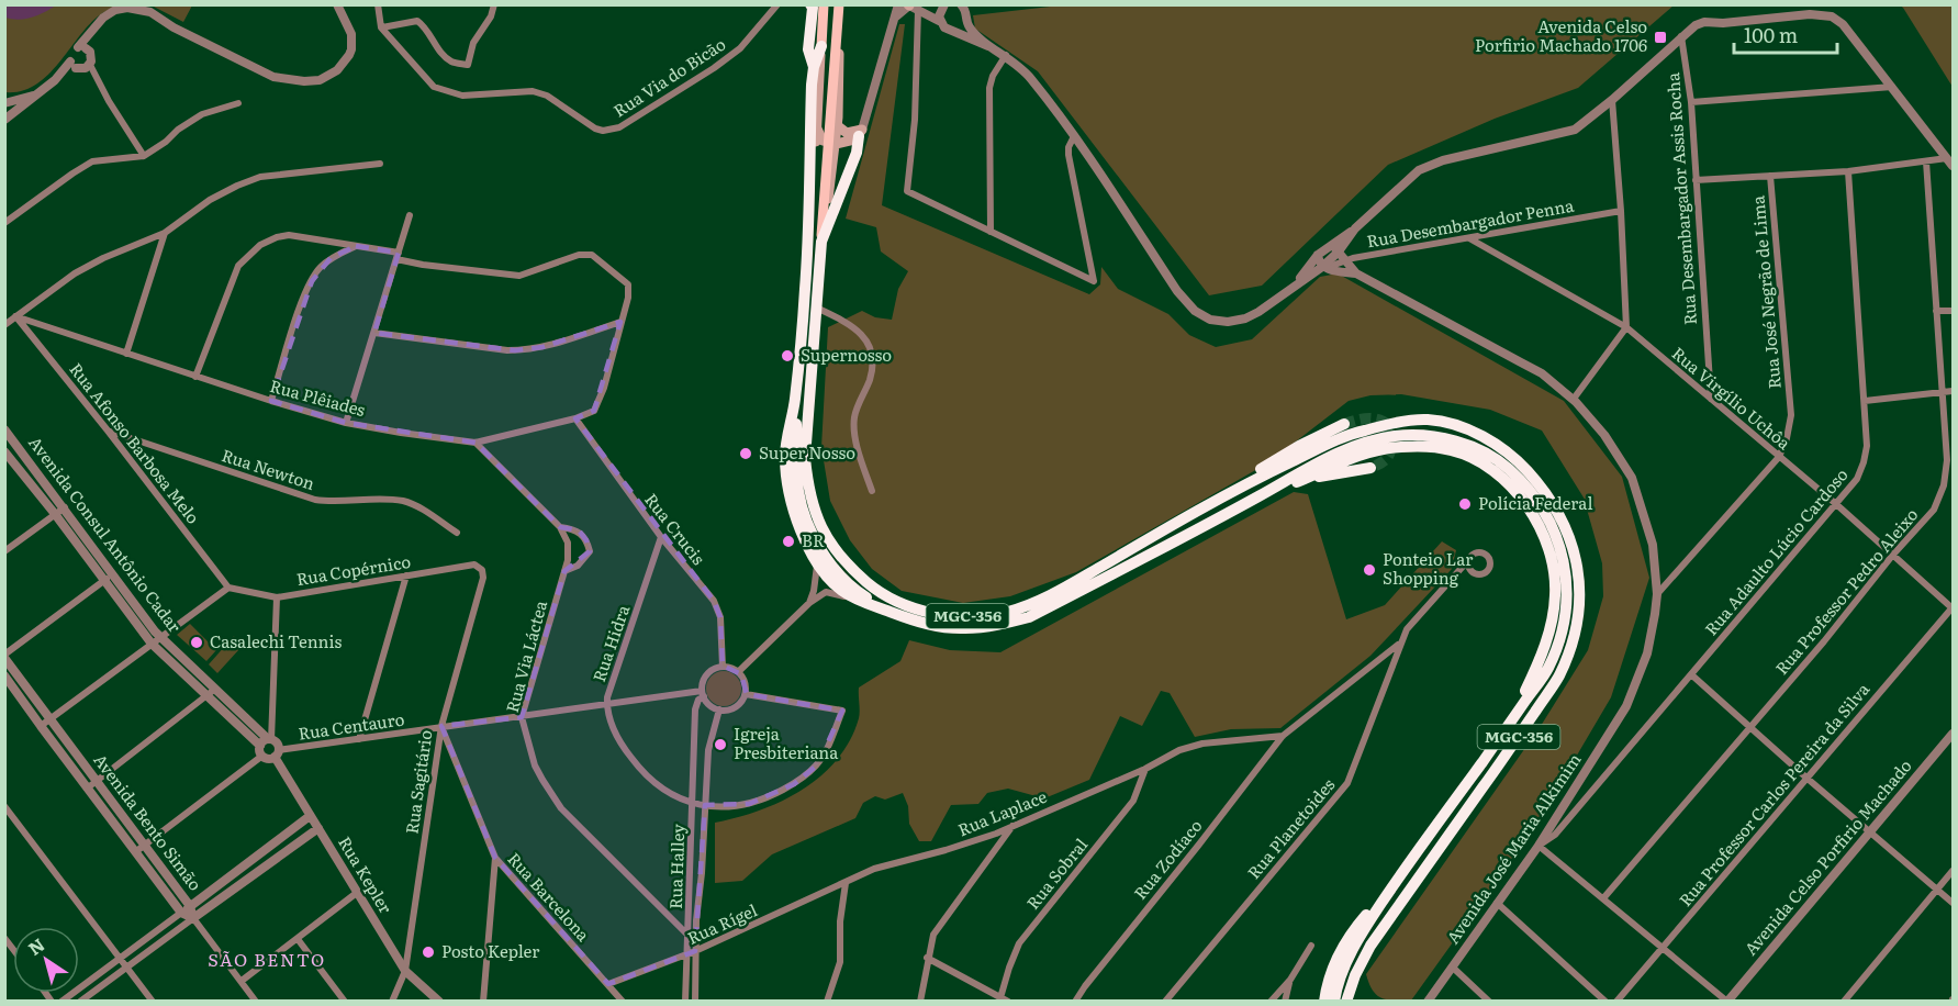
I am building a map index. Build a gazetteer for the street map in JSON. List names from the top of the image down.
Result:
{
  "streets": {
    "highway": ["MGC-356"],
    "street": [
      "Rua Via do Bicão",
      "Rua Desembargador Assis Rocha",
      "Rua Desembargador Penna",
      "Rua José Negrão de Lima",
      "Rua Plêiades",
      "Rua Virgílio Uchôa",
      "Rua Afonso Barbosa Melo",
      "Rua Newton",
      "Rua Crucis",
      "Avenida Consul Antônio Cadar",
      "Rua Adaulto Lúcio Cardoso",
      "Rua Copérnico",
      "Rua Professor Pedro Aleixo",
      "Rua Hidra",
      "Rua Via Láctea",
      "Rua Centauro",
      "Rua Sagitário",
      "Rua Professor Carlos Pereira da Silva",
      "Rua Laplace",
      "Avenida Bento Simão",
      "Rua Planetoides",
      "Avenida José Maria Alkimim",
      "Avenida Celso Porfirio Machado",
      "Rua Zodíaco",
      "Rua Halley",
      "Rua Sobral",
      "Rua Kepler",
      "Rua Barcelona",
      "Rua Rígel"
    ]
  },
  "crossings": [
    ["Rua Desembargador Assis Rocha", "Rua Virgílio Uchôa"],
    ["Rua Desembargador Penna", "Rua Virgílio Uchôa"],
    ["Rua Desembargador Penna", "Avenida José Maria Alkimim"],
    ["Rua José Negrão de Lima", "Rua Virgílio Uchôa"],
    ["Rua José Negrão de Lima", "Avenida José Maria Alkimim"],
    ["Rua Plêiades", "Rua Afonso Barbosa Melo"],
    ["Rua Plêiades", "Rua Crucis"],
    ["Rua Virgílio Uchôa", "Rua Adaulto Lúcio Cardoso"],
    ["Rua Virgílio Uchôa", "Rua Professor Pedro Aleixo"],
    ["Rua Virgílio Uchôa", "Rua Professor Carlos Pereira da Silva"],
    ["Rua Afonso Barbosa Melo", "Rua Newton"],
    ["Rua Afonso Barbosa Melo", "Rua Copérnico"],
    ["Rua Crucis", "Rua Hidra"],
    ["Rua Crucis", "Rua Centauro"],
    ["Rua Crucis", "Rua Halley"],
    ["Avenida Consul Antônio Cadar", "Rua Centauro"],
    ["Avenida Consul Antônio Cadar", "Rua Kepler"],
    ["Rua Adaulto Lúcio Cardoso", "Avenida José Maria Alkimim"],
    ["Rua Copérnico", "Rua Sagitário"],
    ["Rua Hidra", "Rua Centauro"],
    ["Rua Hidra", "Rua Halley"],
    ["Rua Via Láctea", "Rua Centauro"],
    ["Rua Via Láctea", "Rua Halley"],
    ["Rua Centauro", "Rua Sagitário"],
    ["Rua Centauro", "Rua Halley"],
    ["Rua Centauro", "Rua Kepler"],
    ["Rua Centauro", "Rua Barcelona"],
    ["Rua Sagitário", "Rua Kepler"],
    ["Rua Sagitário", "Rua Barcelona"],
    ["Rua Laplace", "Rua Zodíaco"],
    ["Rua Laplace", "Rua Sobral"],
    ["Rua Laplace", "Rua Rígel"],
    ["Rua Planetoides", "Rua Zodíaco"],
    ["Rua Halley", "Rua Rígel"],
    ["Rua Barcelona", "Rua Rígel"]
  ],
  "districts": ["SÃO BENTO"],
  "places": {
    "transit": ["Avenida Celso Porfirio Machado 1706"],
    "other": [
      "Supernosso",
      "Super Nosso",
      "Polícia Federal",
      "BR",
      "Ponteio Lar Shopping",
      "Casalechi Tennis",
      "Igreja Presbiteriana",
      "Posto Kepler"
    ]
  },
  "scale_bar": "100 m",
  "north": "top left"
}
